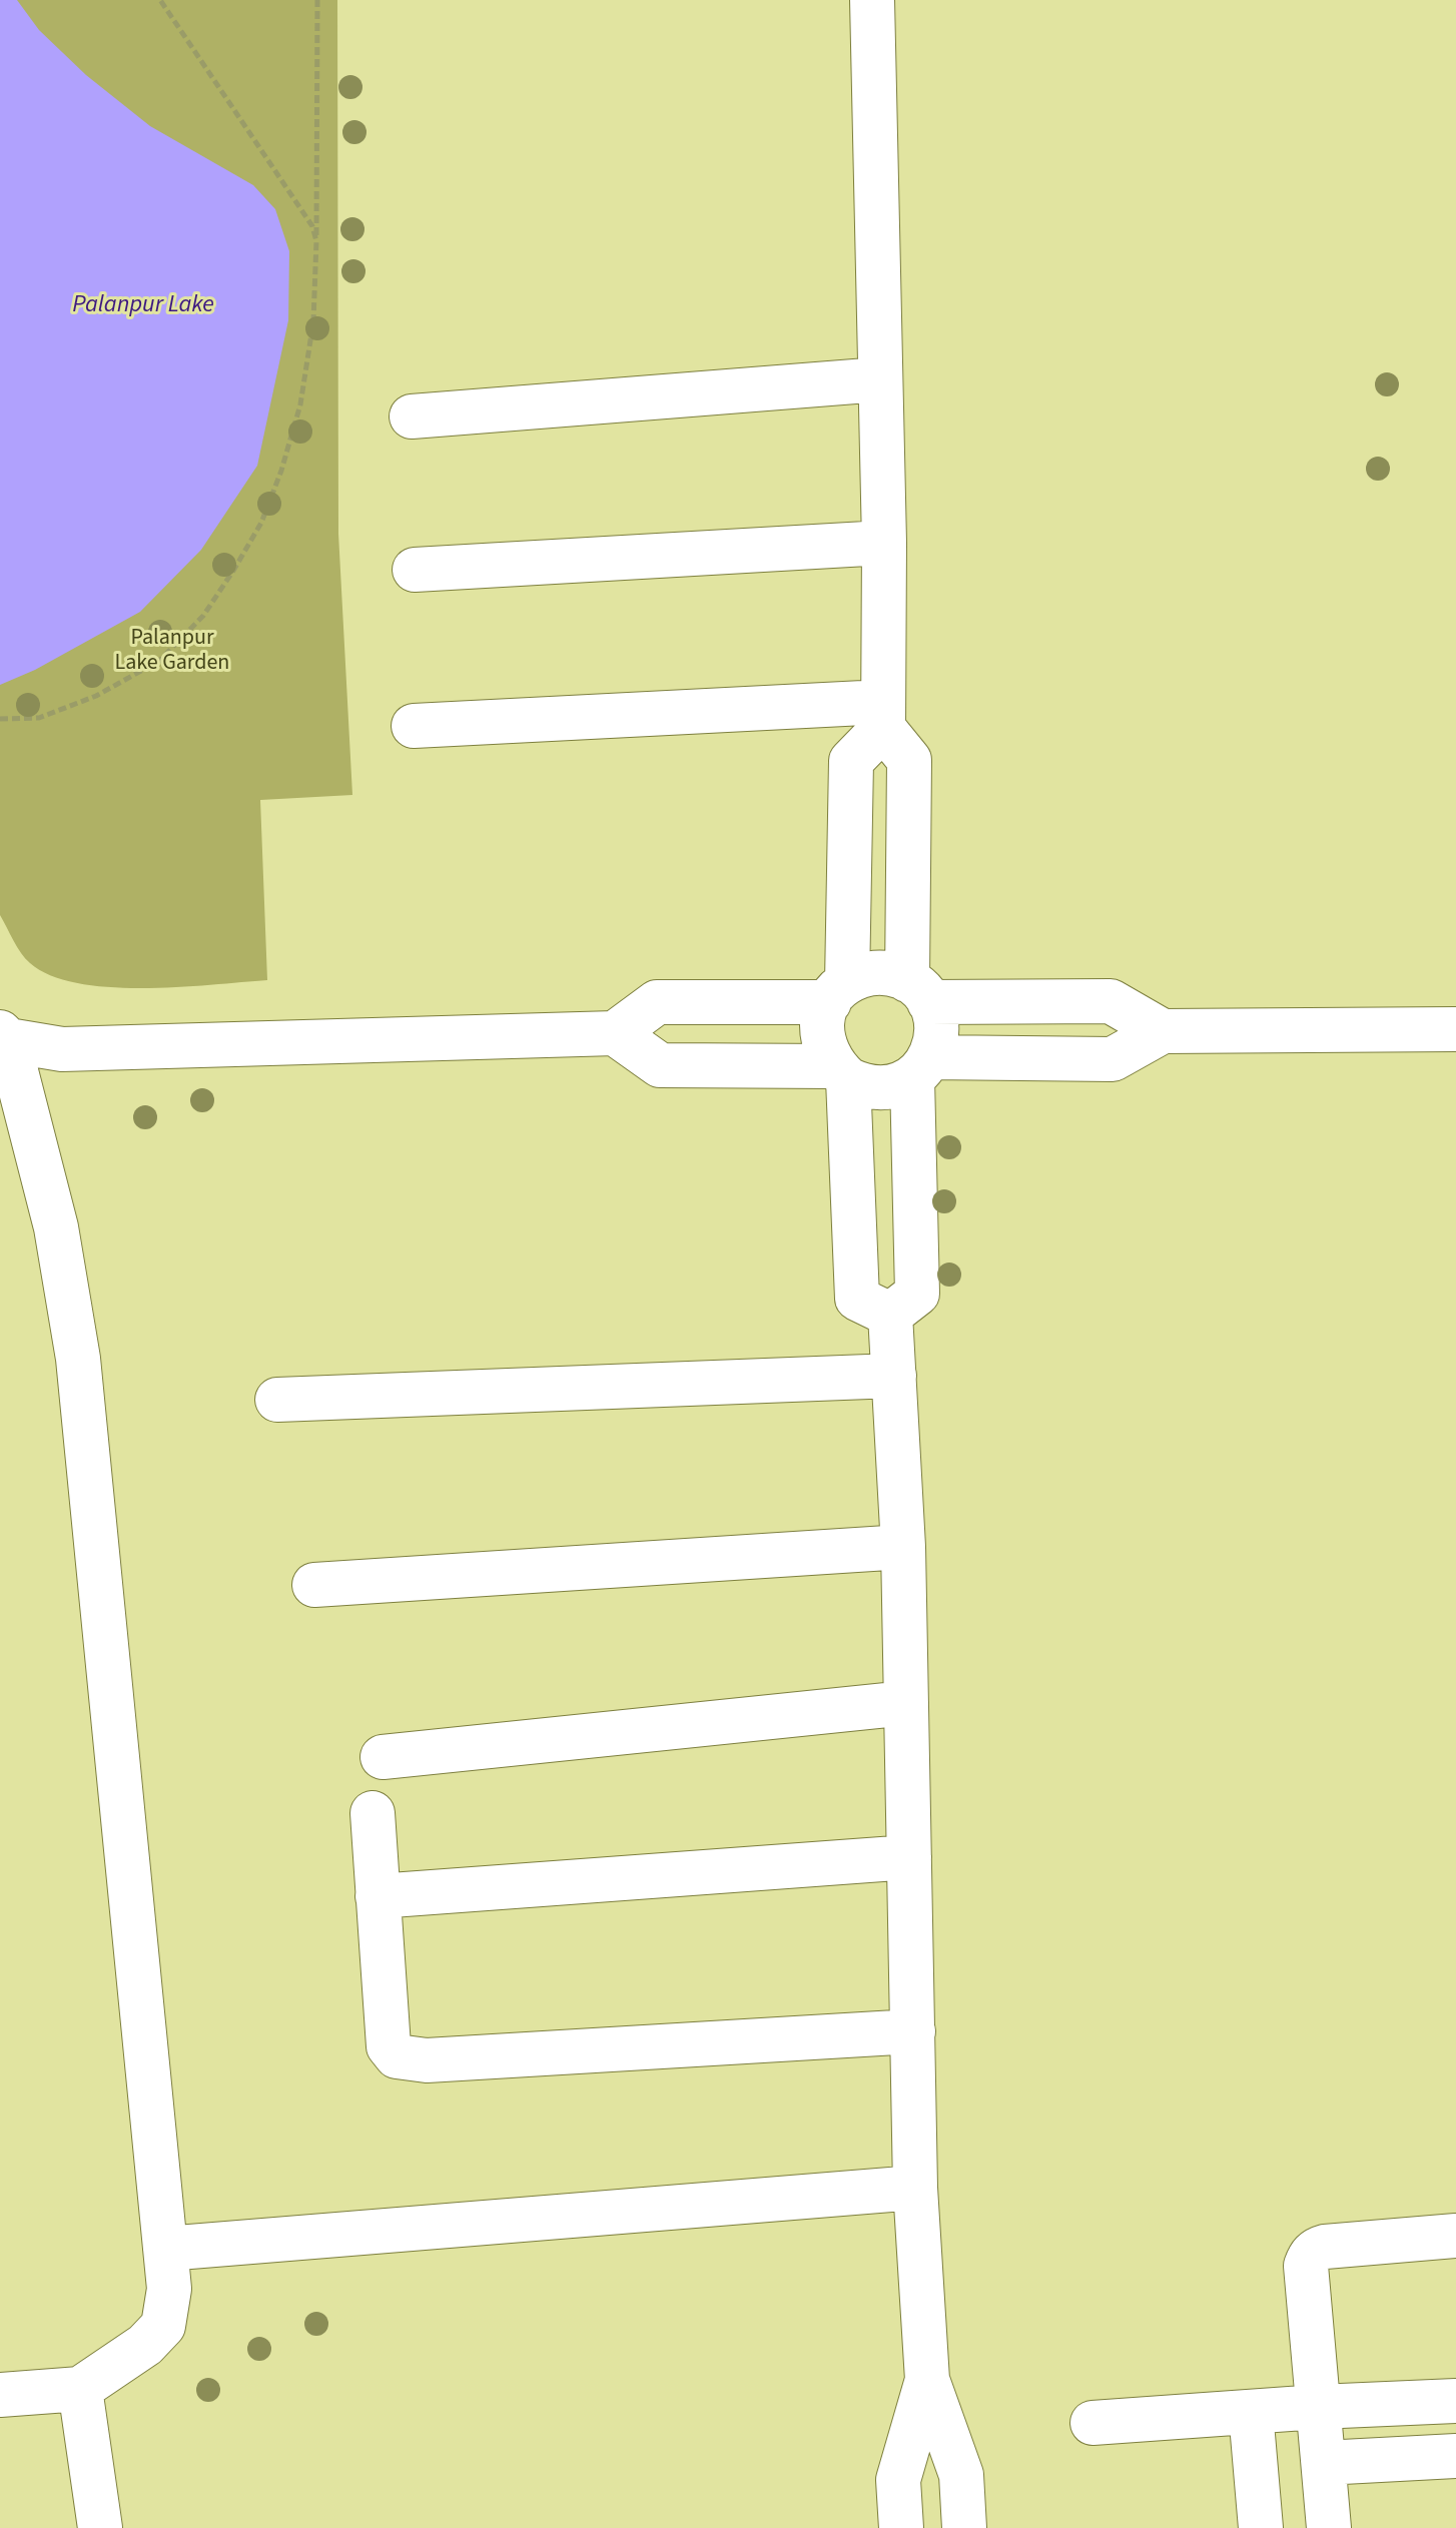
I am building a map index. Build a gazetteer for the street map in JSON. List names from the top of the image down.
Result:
{
  "water": ["Palanpur Lake"],
  "parks": ["Palanpur Lake Garden"]
}
